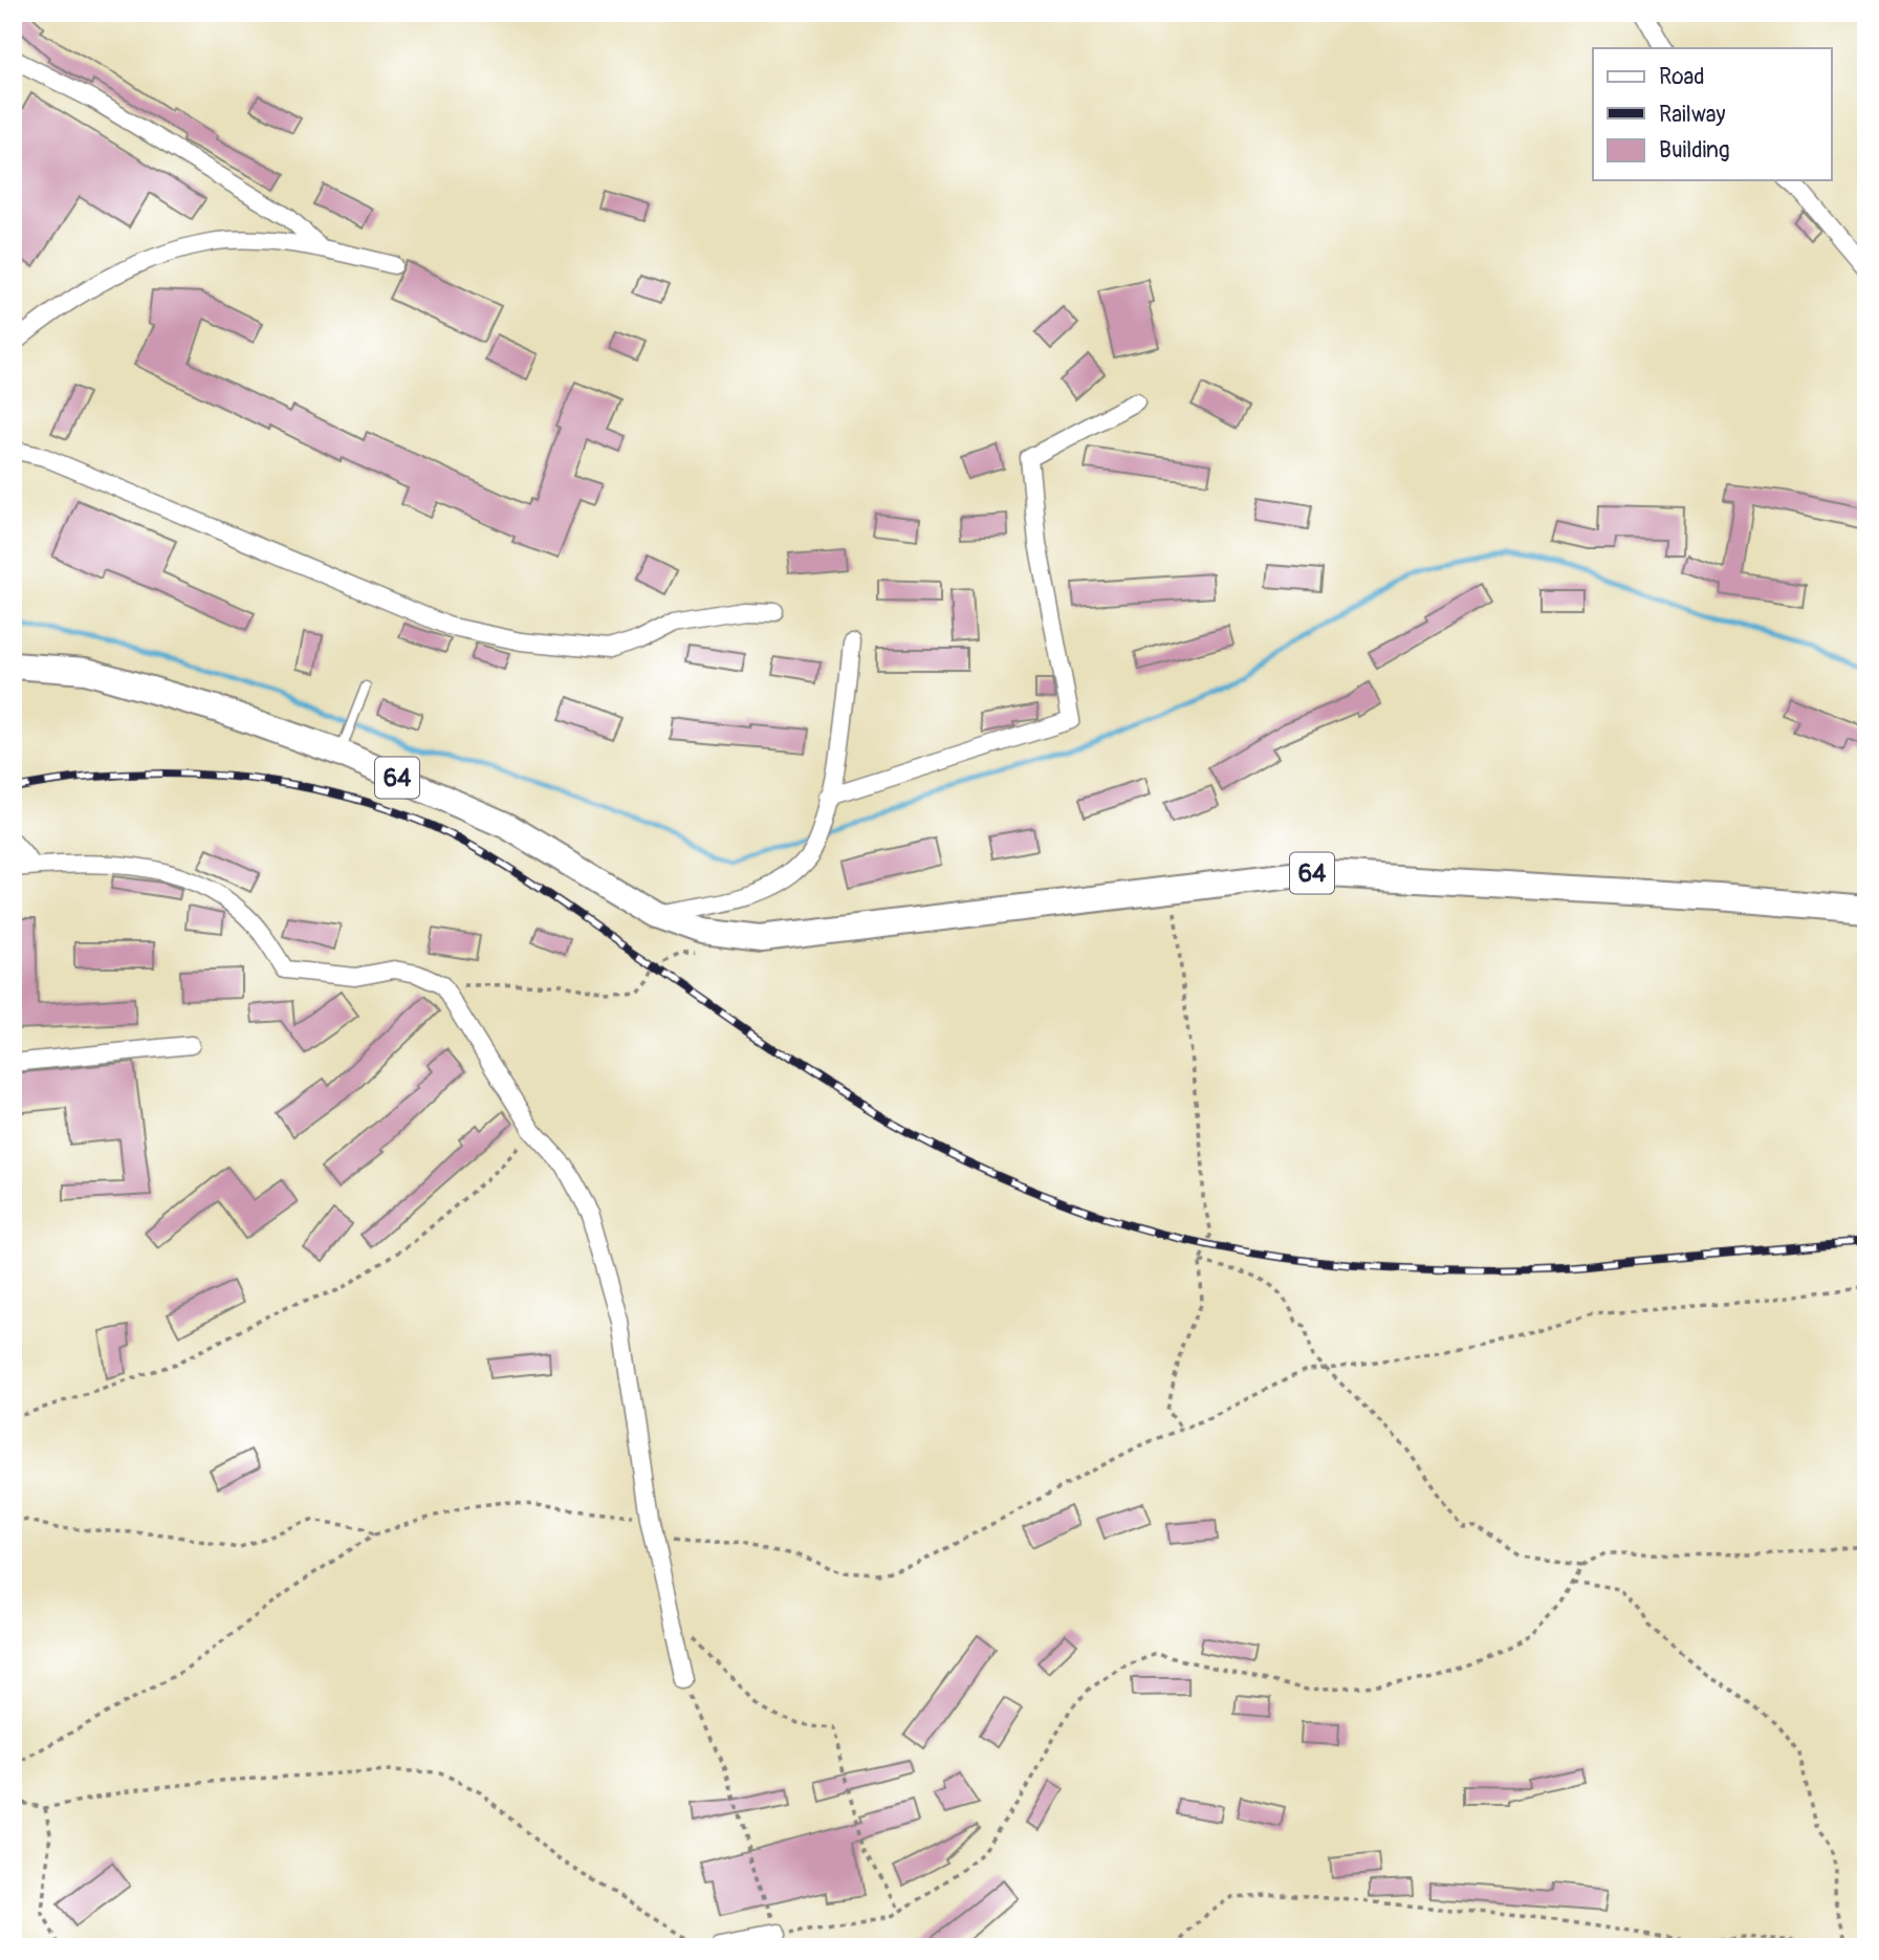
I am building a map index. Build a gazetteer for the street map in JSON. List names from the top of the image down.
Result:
{
  "streets": {
    "main road": ["64"]
  },
  "legend": ["Road", "Railway", "Building"]
}
